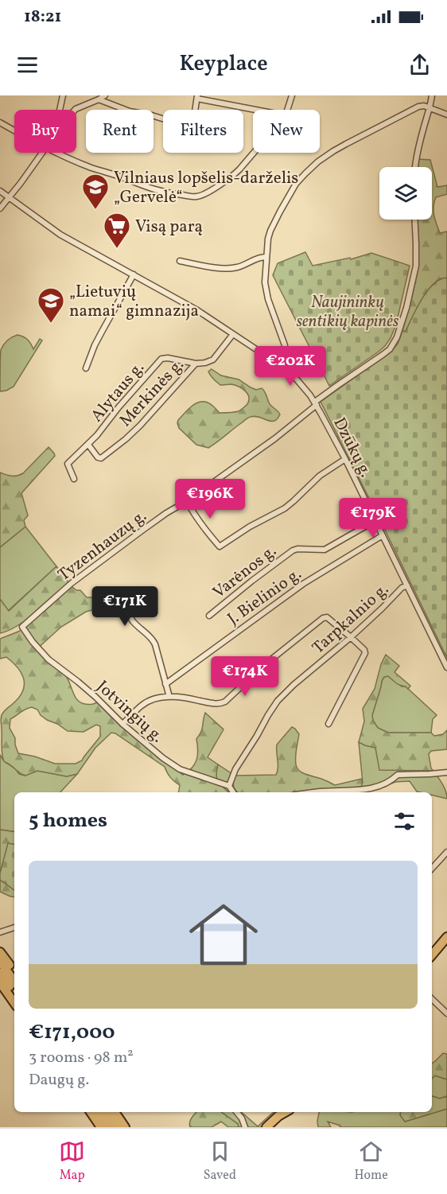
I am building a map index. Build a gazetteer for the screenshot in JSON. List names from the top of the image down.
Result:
{
  "streets": {
    "street": [
      "Alytaus g.",
      "Merkinės g.",
      "Dzūkų g.",
      "Tyzenhauzų g.",
      "Varėnos g.",
      "J. Bielinio g.",
      "Tarpkalnio g.",
      "Jotvingių g."
    ]
  },
  "crossings": [
    ["Alytaus g.", "Merkinės g."],
    ["Merkinės g.", "Dzūkų g."],
    ["Dzūkų g.", "Tyzenhauzų g."],
    ["Dzūkų g.", "Varėnos g."],
    ["Dzūkų g.", "J. Bielinio g."],
    ["Dzūkų g.", "Tarpkalnio g."],
    ["Tyzenhauzų g.", "Jotvingių g."],
    ["Tarpkalnio g.", "Jotvingių g."]
  ],
  "parks": ["Naujininkų sentikių kapinės"],
  "places": {
    "school or university": ["Vilniaus lopšelis-darželis „Gervelė“", "„Lietuvių namai“ gimnazija"],
    "supermarket": ["Visą parą"]
  },
  "page": {
    "status": "18:21",
    "header": "Keyplace",
    "chip": [
      "Buy",
      "Rent",
      "Filters",
      "New"
    ],
    "price": [
      "€202K",
      "€196K",
      "€179K",
      "€171K",
      "€174K"
    ],
    "heading": "5 homes",
    "list": [
      {
        "name": "€171,000",
        "note": "3 rooms · 98 m² · Daugų g."
      }
    ],
    "tabs": ["Map", "Saved", "Home"]
  }
}
